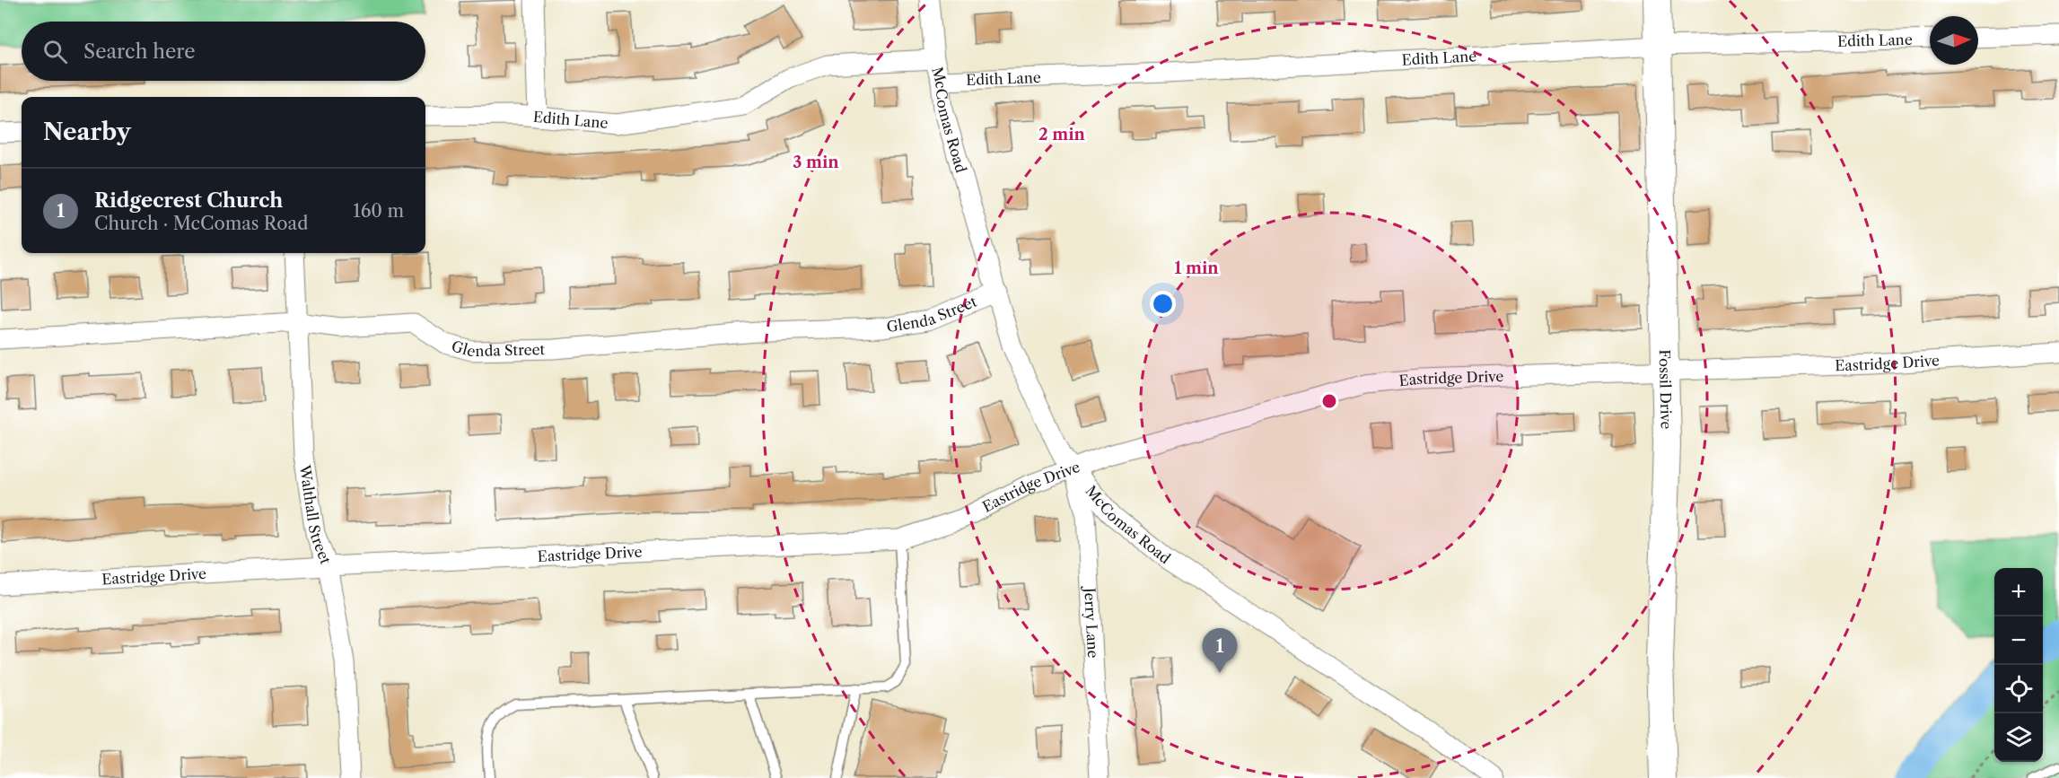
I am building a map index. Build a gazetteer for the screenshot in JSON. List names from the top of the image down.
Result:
{
  "streets": {
    "street": [
      "Edith Lane",
      "McComas Road",
      "Glenda Street",
      "Eastridge Drive",
      "Fossil Drive",
      "Walthall Street",
      "Jerry Lane"
    ]
  },
  "crossings": [
    ["Edith Lane", "McComas Road"],
    ["Edith Lane", "Fossil Drive"],
    ["McComas Road", "Glenda Street"],
    ["McComas Road", "Eastridge Drive"],
    ["McComas Road", "Jerry Lane"],
    ["Glenda Street", "Walthall Street"],
    ["Eastridge Drive", "Fossil Drive"],
    ["Eastridge Drive", "Walthall Street"],
    ["Eastridge Drive", "Jerry Lane"]
  ],
  "north": "right",
  "page": {
    "search": "Search here",
    "heading": "Nearby",
    "list": [
      {
        "mark": "1",
        "name": "Ridgecrest Church",
        "note": "Church · McComas Road",
        "value": "160 m"
      }
    ],
    "map_buttons": ["+", "−"],
    "pins": "1"
  },
  "rings": ["2 min", "3 min", "1 min"]
}
